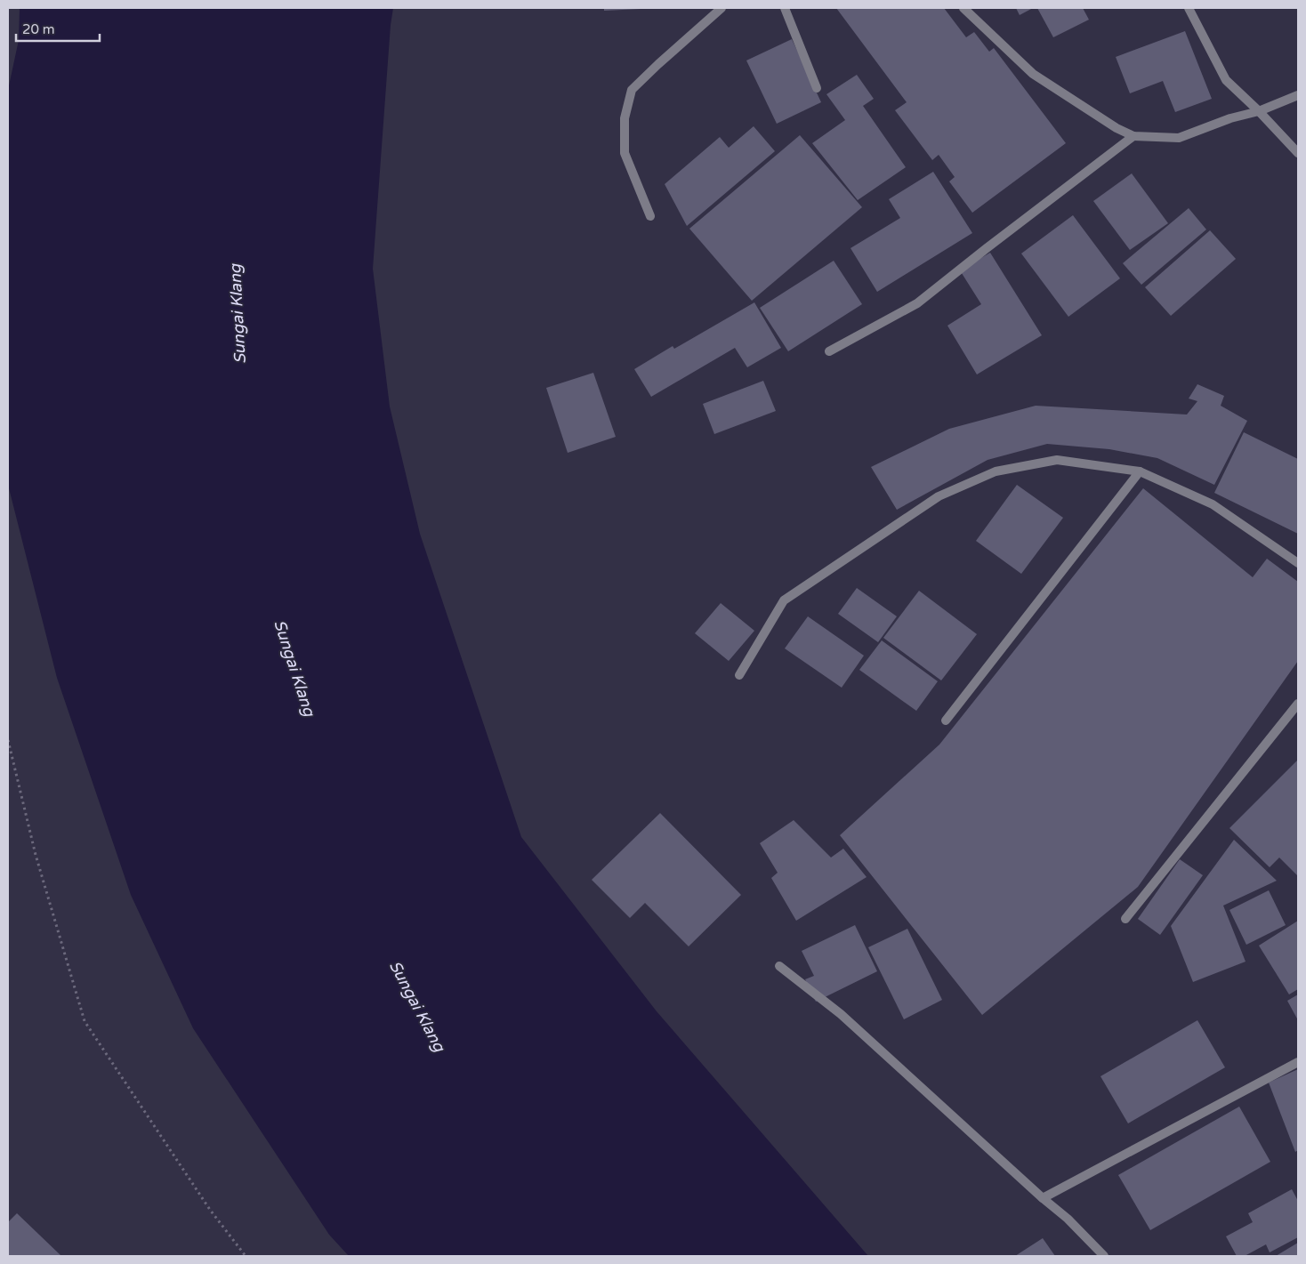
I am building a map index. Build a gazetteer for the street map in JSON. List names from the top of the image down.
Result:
{
  "water": ["Sungai Klang"],
  "scale_bar": "20 m"
}
